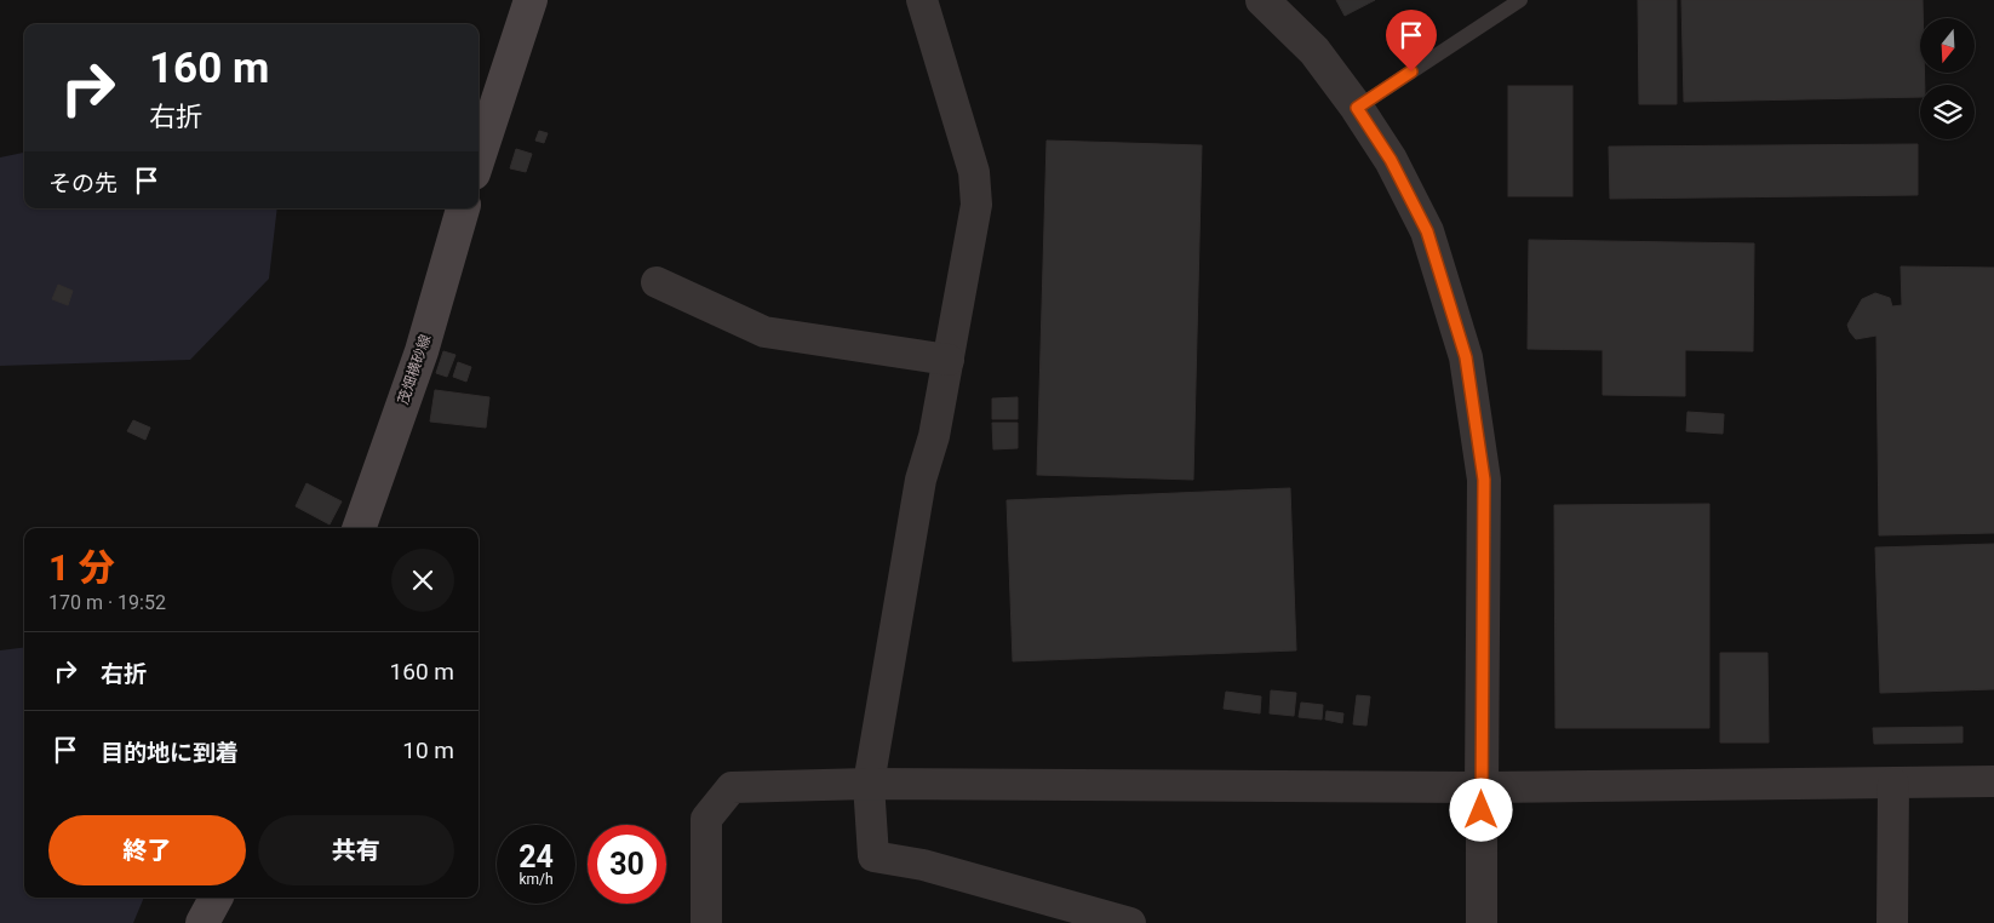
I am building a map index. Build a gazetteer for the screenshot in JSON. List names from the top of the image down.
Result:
{
  "streets": {
    "main road": ["茂畑横砂線"]
  },
  "north": "bottom",
  "page": {
    "turn": ["160 m", "右折"],
    "then": "その先",
    "heading": ["1 分", "170 m · 19:52"],
    "list": [
      {
        "name": "右折",
        "value": "160 m"
      },
      {
        "name": "目的地に到着",
        "value": "10 m"
      }
    ],
    "buttons": ["終了", "共有"],
    "speed": "24 km/h",
    "limit": "30"
  }
}
